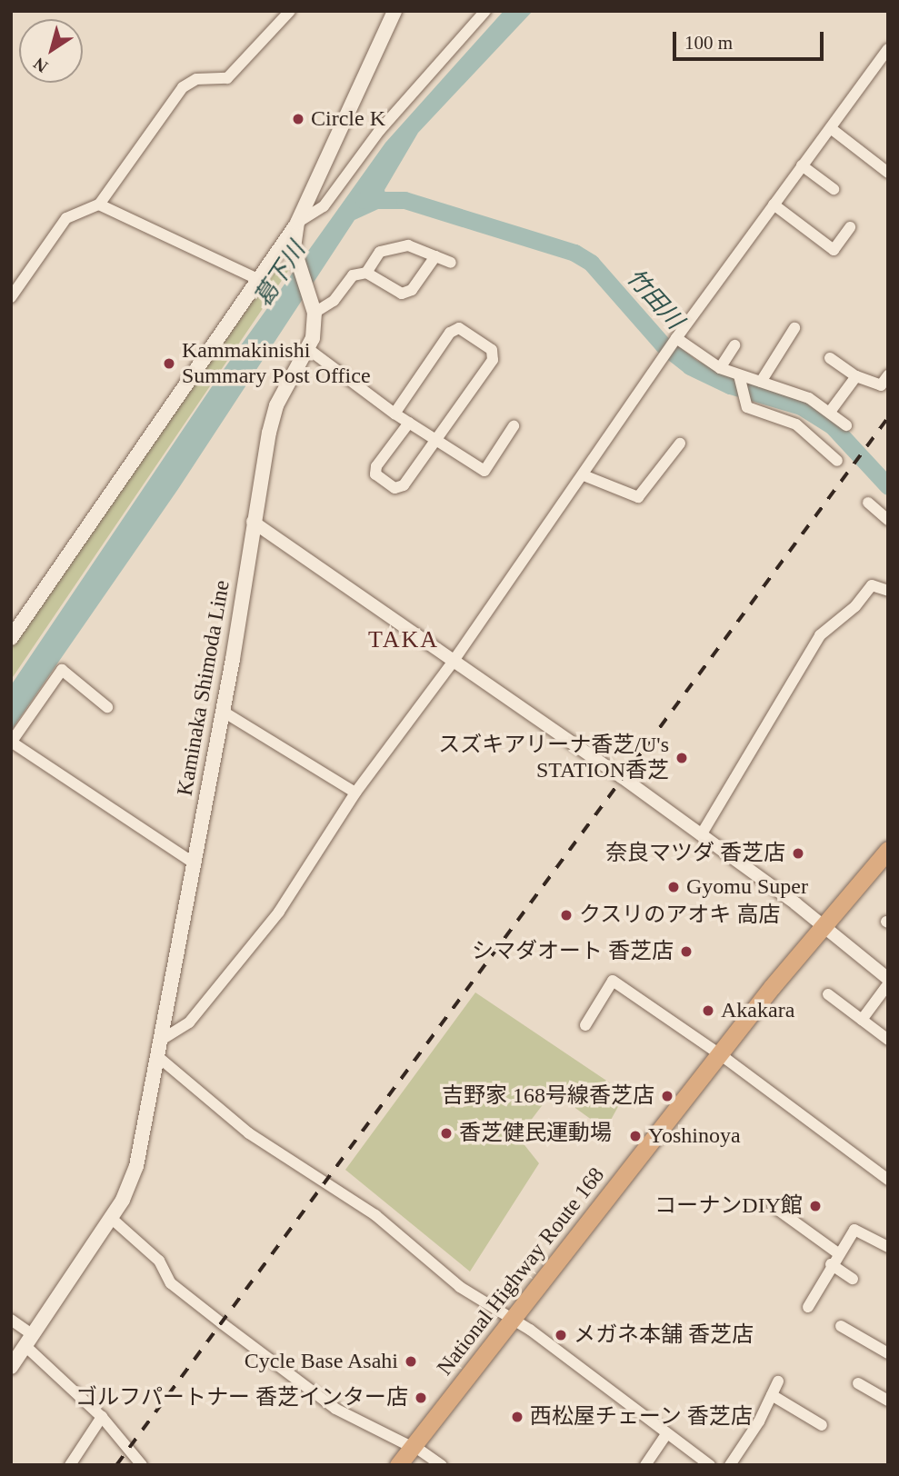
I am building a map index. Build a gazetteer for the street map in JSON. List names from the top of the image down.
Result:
{
  "streets": {
    "highway": ["National Highway Route 168"],
    "main road": ["Kaminaka Shimoda Line"]
  },
  "districts": ["TAKA"],
  "water": ["葛下川", "竹田川"],
  "places": [
    "Circle K",
    "Kammakinishi Summary Post Office",
    "スズキアリーナ香芝/U's STATION香芝",
    "奈良マツダ 香芝店",
    "Gyomu Super",
    "クスリのアオキ 高店",
    "シマダオート 香芝店",
    "Akakara",
    "吉野家 168号線香芝店",
    "香芝健民運動場",
    "Yoshinoya",
    "コーナンDIY館",
    "メガネ本舗 香芝店",
    "Cycle Base Asahi",
    "ゴルフパートナー 香芝インター店",
    "西松屋チェーン 香芝店"
  ],
  "scale_bar": "100 m",
  "north": "bottom left"
}
